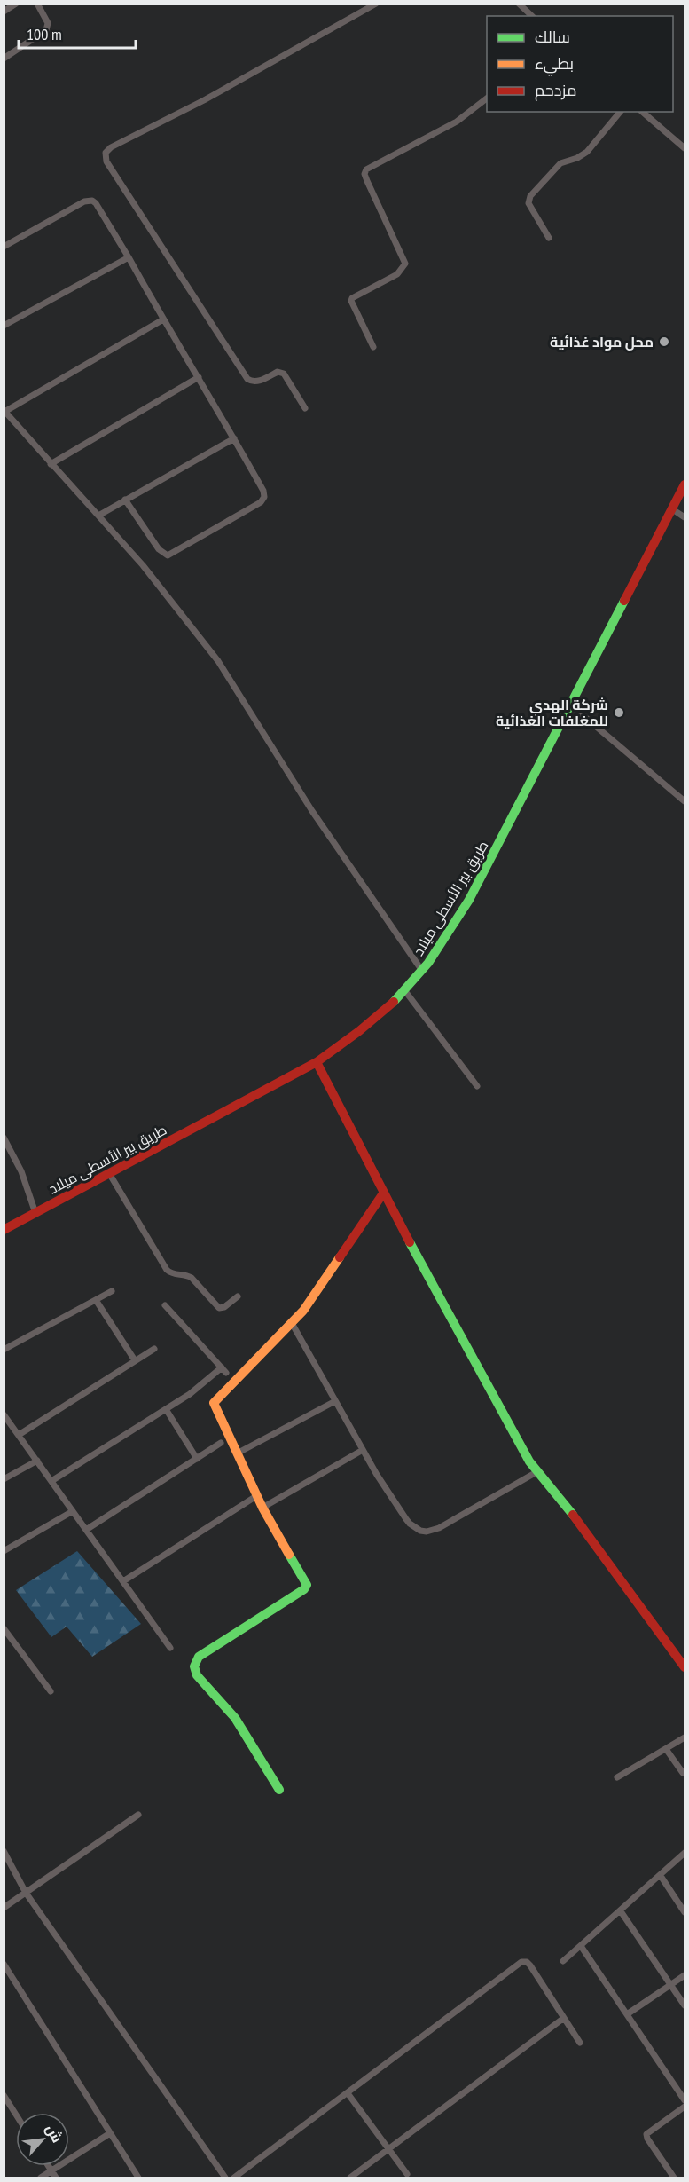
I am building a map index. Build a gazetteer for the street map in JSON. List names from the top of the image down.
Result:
{
  "streets": {
    "street": ["طريق بير الأسطى ميلاد"]
  },
  "places": ["محل مواد غذائية", "شركة الهدي للمغلفات الغذائية"],
  "legend": ["سالك", "بطيء", "مزدحم"],
  "scale_bar": "100 m",
  "north": "top right"
}
